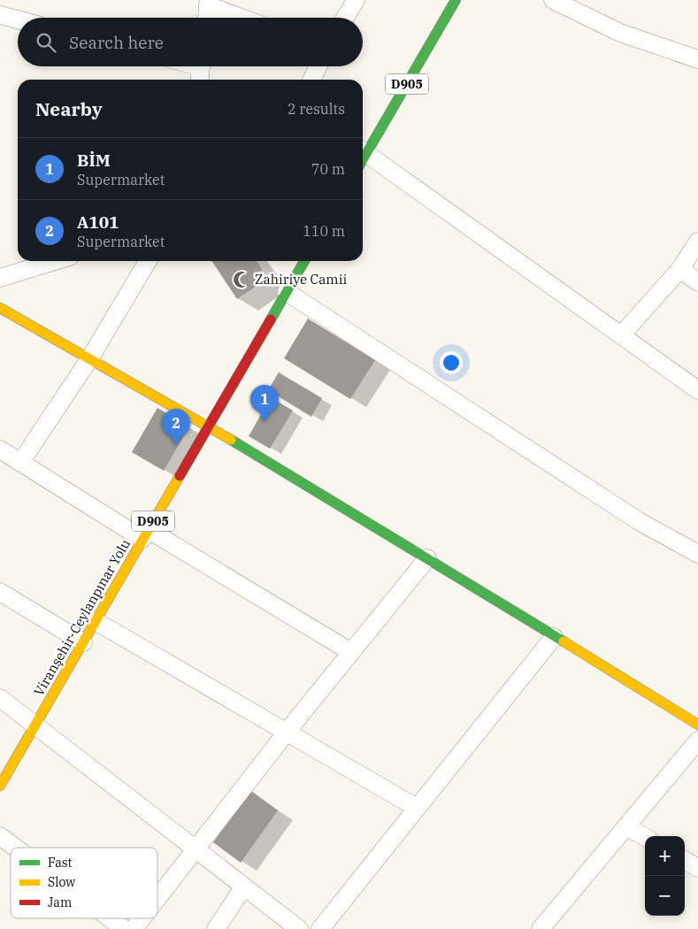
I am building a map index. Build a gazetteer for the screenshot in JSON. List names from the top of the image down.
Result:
{
  "streets": {
    "street": ["D905", "Viranşehir-Ceylanpınar Yolu"]
  },
  "places": {
    "mosque": ["Zahiriye Camii"]
  },
  "legend": ["Fast", "Slow", "Jam"],
  "page": {
    "search": "Search here",
    "heading": ["Nearby", "2 results"],
    "list": [
      {
        "mark": "1",
        "name": "BİM",
        "note": "Supermarket",
        "value": "70 m"
      },
      {
        "mark": "2",
        "name": "A101",
        "note": "Supermarket",
        "value": "110 m"
      }
    ],
    "pins": ["1", "2"],
    "map_buttons": ["+", "−"]
  }
}
